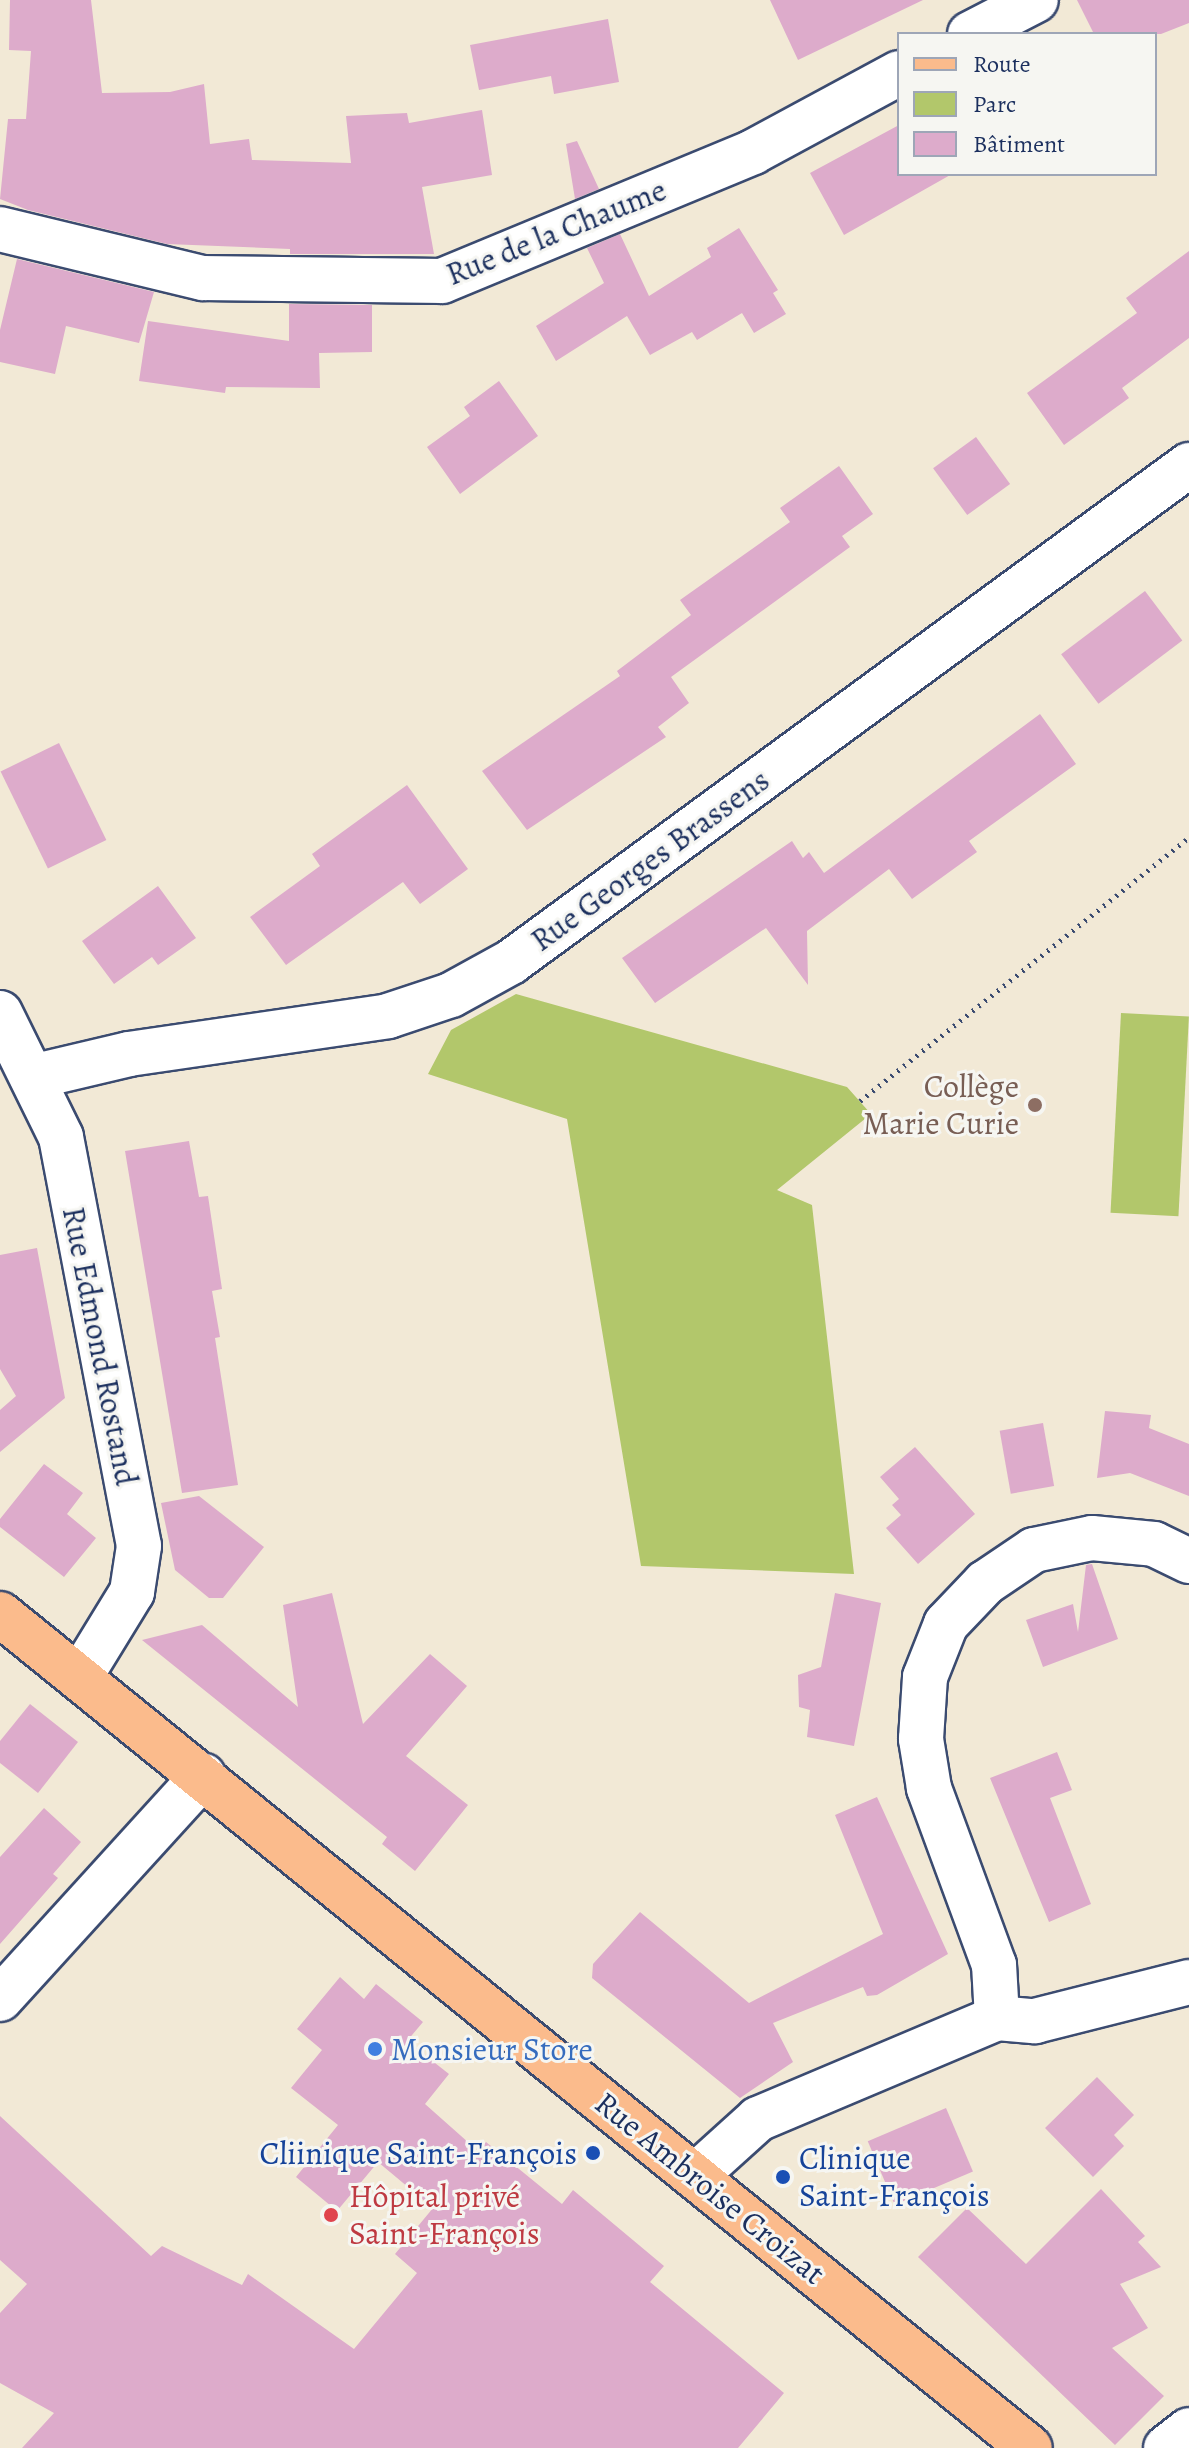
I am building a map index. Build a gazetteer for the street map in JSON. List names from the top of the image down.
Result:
{
  "streets": {
    "main road": ["Rue Ambroise Croizat"],
    "street": ["Rue de la Chaume", "Rue Georges Brassens", "Rue Edmond Rostand"]
  },
  "crossings": [
    ["Rue Georges Brassens", "Rue Edmond Rostand"],
    ["Rue Edmond Rostand", "Rue Ambroise Croizat"]
  ],
  "places": [
    "Collège Marie Curie",
    "Monsieur Store",
    "Cliinique Saint-François",
    "Clinique Saint-François",
    "Hôpital privé Saint-François"
  ],
  "legend": ["Route", "Parc", "Bâtiment"]
}
